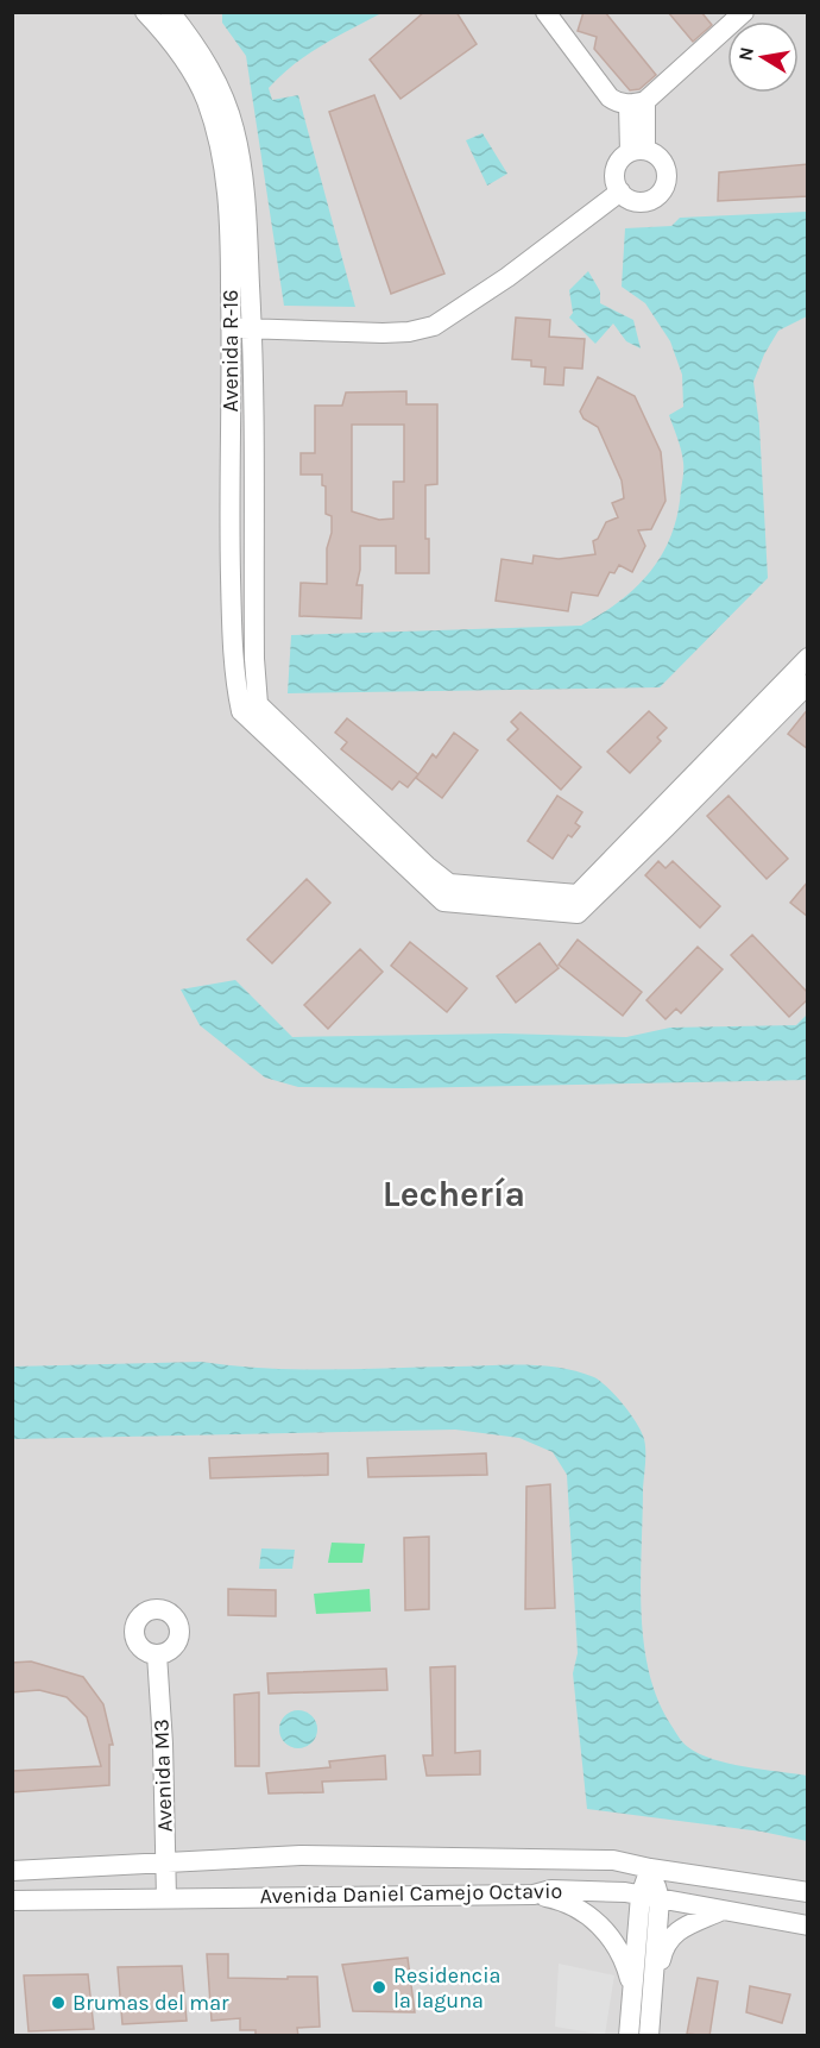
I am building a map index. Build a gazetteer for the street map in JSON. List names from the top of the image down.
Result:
{
  "streets": {
    "street": ["Avenida R-16", "Avenida M3", "Avenida Daniel Camejo Octavio"]
  },
  "crossings": [
    ["Avenida M3", "Avenida Daniel Camejo Octavio"]
  ],
  "districts": ["Lechería"],
  "places": ["Residencia la laguna", "Brumas del mar"],
  "north": "left"
}
